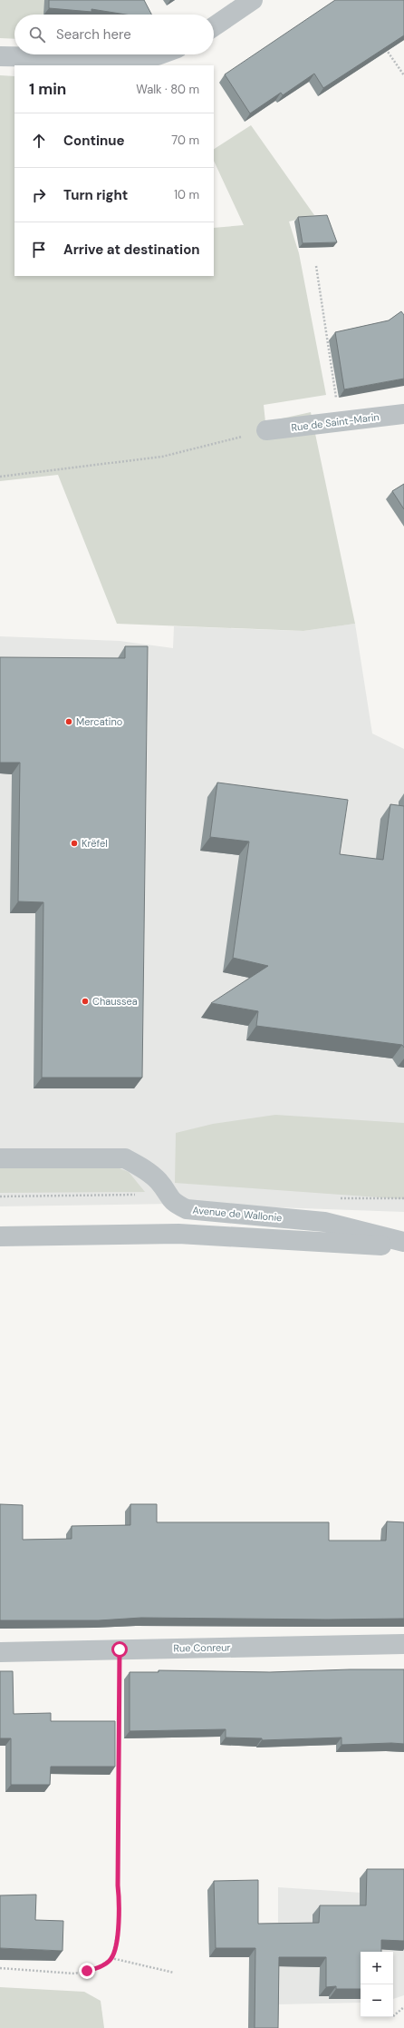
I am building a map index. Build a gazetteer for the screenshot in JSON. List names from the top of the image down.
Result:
{
  "streets": {
    "street": ["Rue de Saint-Marin", "Avenue de Wallonie", "Rue Conreur"]
  },
  "places": ["Mercatino", "Krëfel", "Chaussea"],
  "page": {
    "search": "Search here",
    "heading": ["1 min", "Walk · 80 m"],
    "list": [
      ["Continue", "70 m"],
      ["Turn right", "10 m"],
      "Arrive at destination"
    ],
    "map_buttons": ["+", "−"]
  }
}
